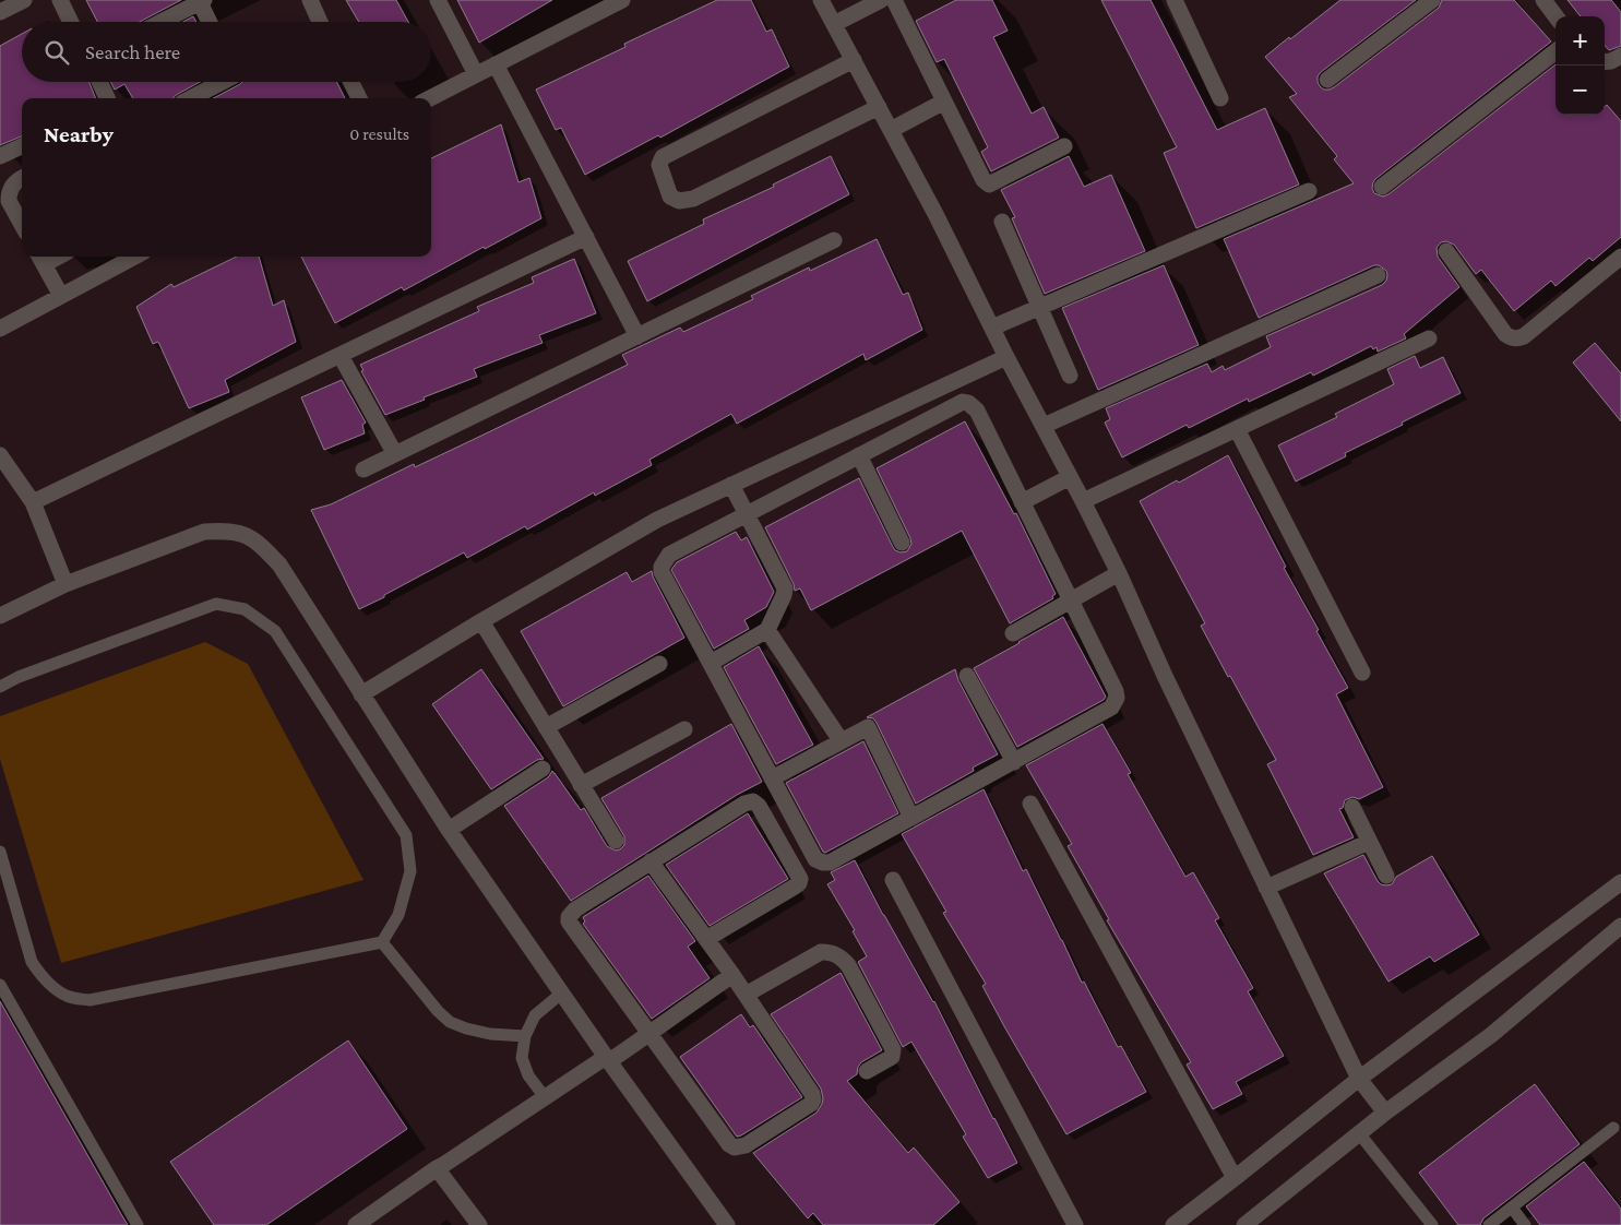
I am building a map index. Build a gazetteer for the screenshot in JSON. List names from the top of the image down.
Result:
{
  "page": {
    "map_buttons": ["+", "−"],
    "search": "Search here",
    "heading": ["Nearby", "0 results"]
  }
}
